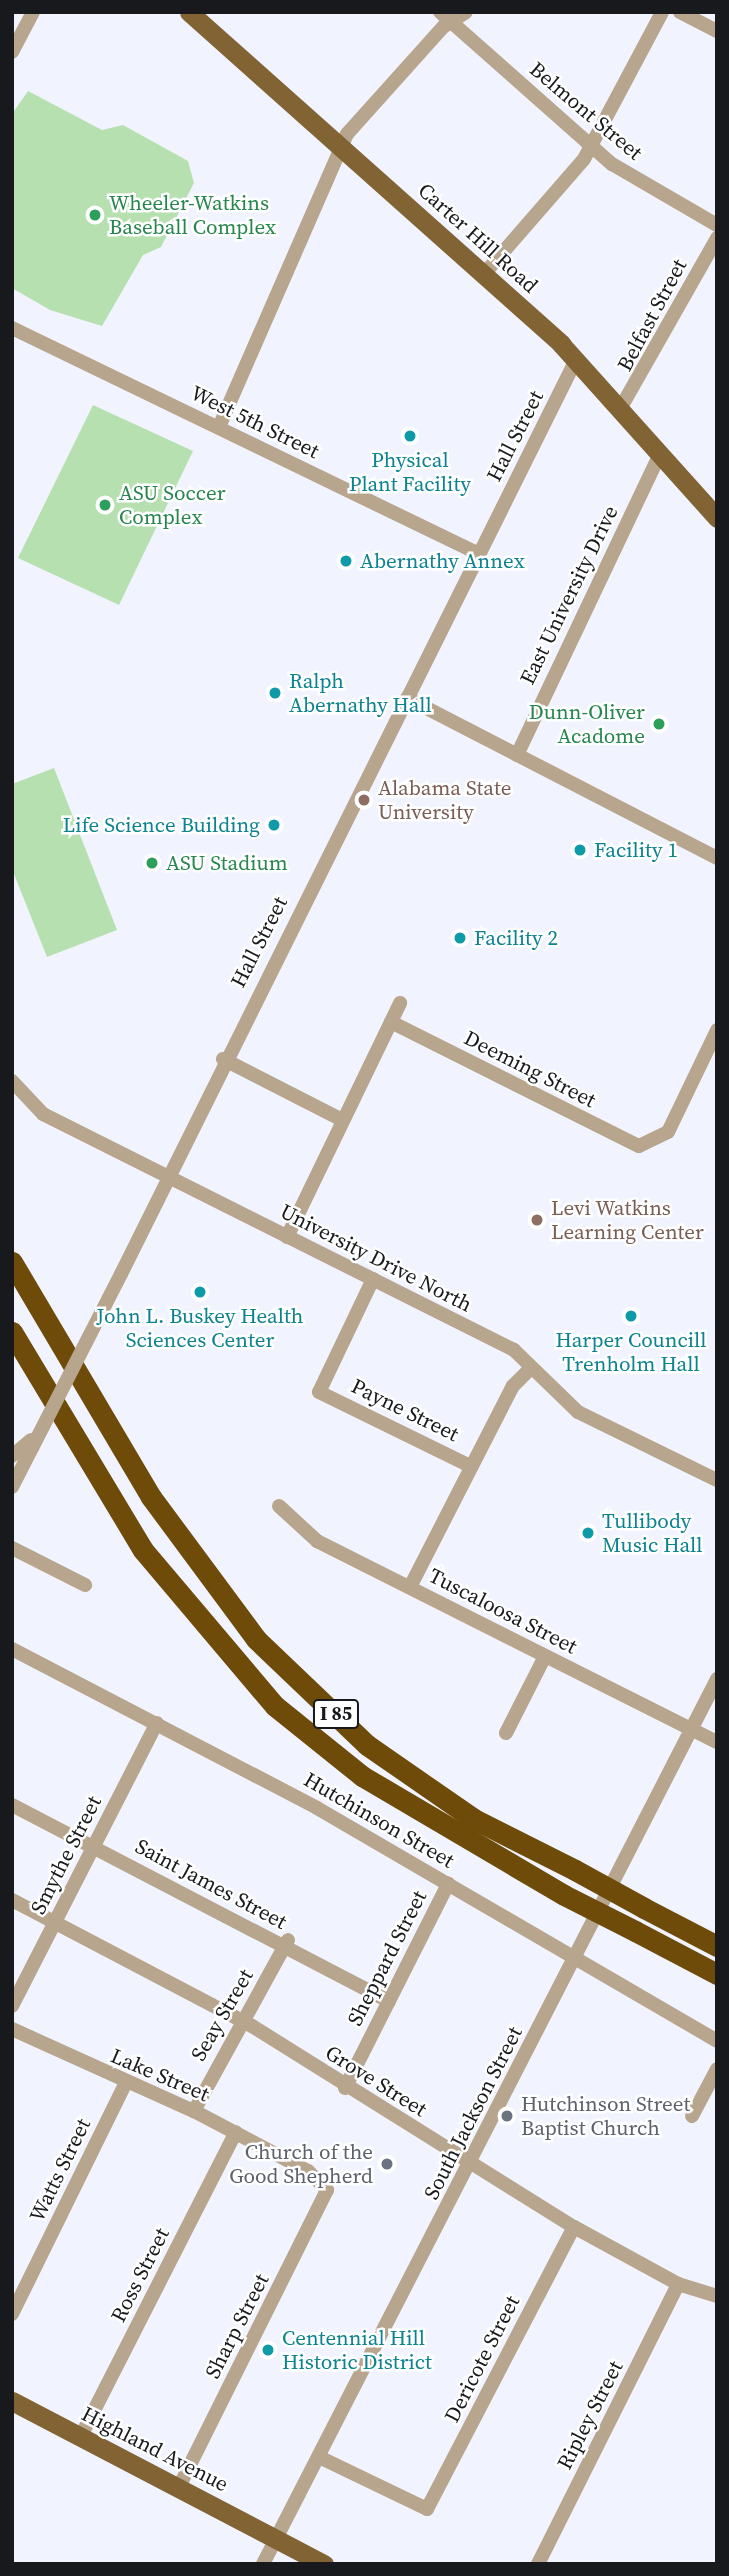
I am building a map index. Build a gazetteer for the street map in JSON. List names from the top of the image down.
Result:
{
  "streets": {
    "highway": ["I 85"],
    "main road": ["Carter Hill Road", "Highland Avenue"],
    "street": [
      "Belmont Street",
      "Belfast Street",
      "West 5th Street",
      "Hall Street",
      "East University Drive",
      "Deeming Street",
      "University Drive North",
      "Payne Street",
      "Tuscaloosa Street",
      "Hutchinson Street",
      "Smythe Street",
      "Saint James Street",
      "Sheppard Street",
      "Seay Street",
      "Lake Street",
      "Grove Street",
      "South Jackson Street",
      "Watts Street",
      "Ross Street",
      "Sharp Street",
      "Dericote Street",
      "Ripley Street"
    ]
  },
  "crossings": [
    ["Carter Hill Road", "Belfast Street"],
    ["Carter Hill Road", "Hall Street"],
    ["Carter Hill Road", "East University Drive"],
    ["West 5th Street", "Hall Street"],
    ["Hall Street", "University Drive North"],
    ["University Drive North", "Payne Street"],
    ["Tuscaloosa Street", "South Jackson Street"],
    ["Hutchinson Street", "Smythe Street"],
    ["Hutchinson Street", "Sheppard Street"],
    ["Hutchinson Street", "South Jackson Street"],
    ["Smythe Street", "Saint James Street"],
    ["Smythe Street", "Grove Street"],
    ["Saint James Street", "Sheppard Street"],
    ["Saint James Street", "Seay Street"],
    ["Sheppard Street", "Grove Street"],
    ["Seay Street", "Lake Street"],
    ["Seay Street", "Grove Street"],
    ["Lake Street", "Watts Street"],
    ["Lake Street", "Ross Street"],
    ["Lake Street", "Sharp Street"],
    ["Grove Street", "South Jackson Street"],
    ["Grove Street", "Dericote Street"],
    ["Grove Street", "Ripley Street"],
    ["South Jackson Street", "Dericote Street"],
    ["South Jackson Street", "Highland Avenue"],
    ["Ross Street", "Highland Avenue"],
    ["Sharp Street", "Highland Avenue"]
  ],
  "places": [
    "Wheeler-Watkins Baseball Complex",
    "Physical Plant Facility",
    "ASU Soccer Complex",
    "Abernathy Annex",
    "Ralph Abernathy Hall",
    "Dunn-Oliver Acadome",
    "Alabama State University",
    "Life Science Building",
    "Facility 1",
    "ASU Stadium",
    "Facility 2",
    "Levi Watkins Learning Center",
    "John L. Buskey Health Sciences Center",
    "Harper Councill Trenholm Hall",
    "Tullibody Music Hall",
    "Hutchinson Street Baptist Church",
    "Church of the Good Shepherd",
    "Centennial Hill Historic District"
  ]
}
